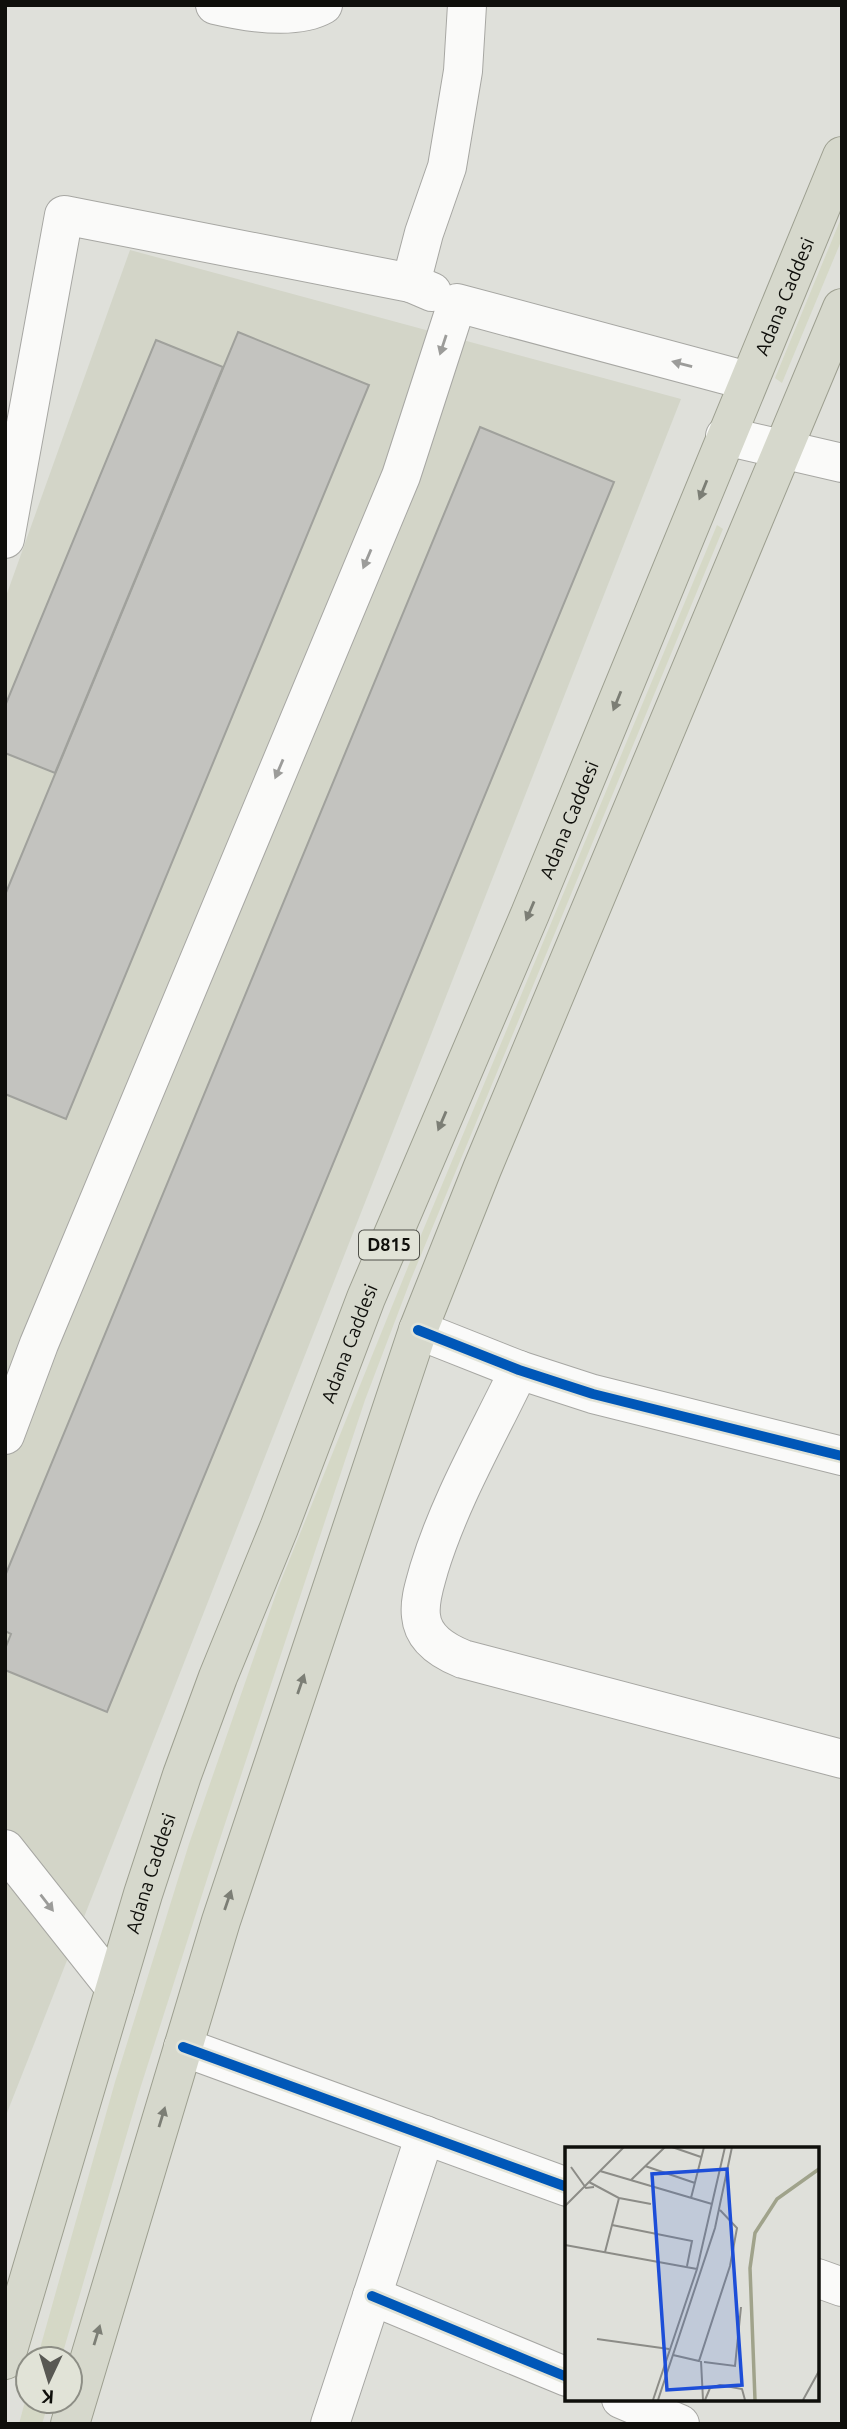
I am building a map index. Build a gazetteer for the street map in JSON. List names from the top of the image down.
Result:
{
  "streets": {
    "highway": ["Adana Caddesi", "D815"]
  },
  "north": "bottom"
}
